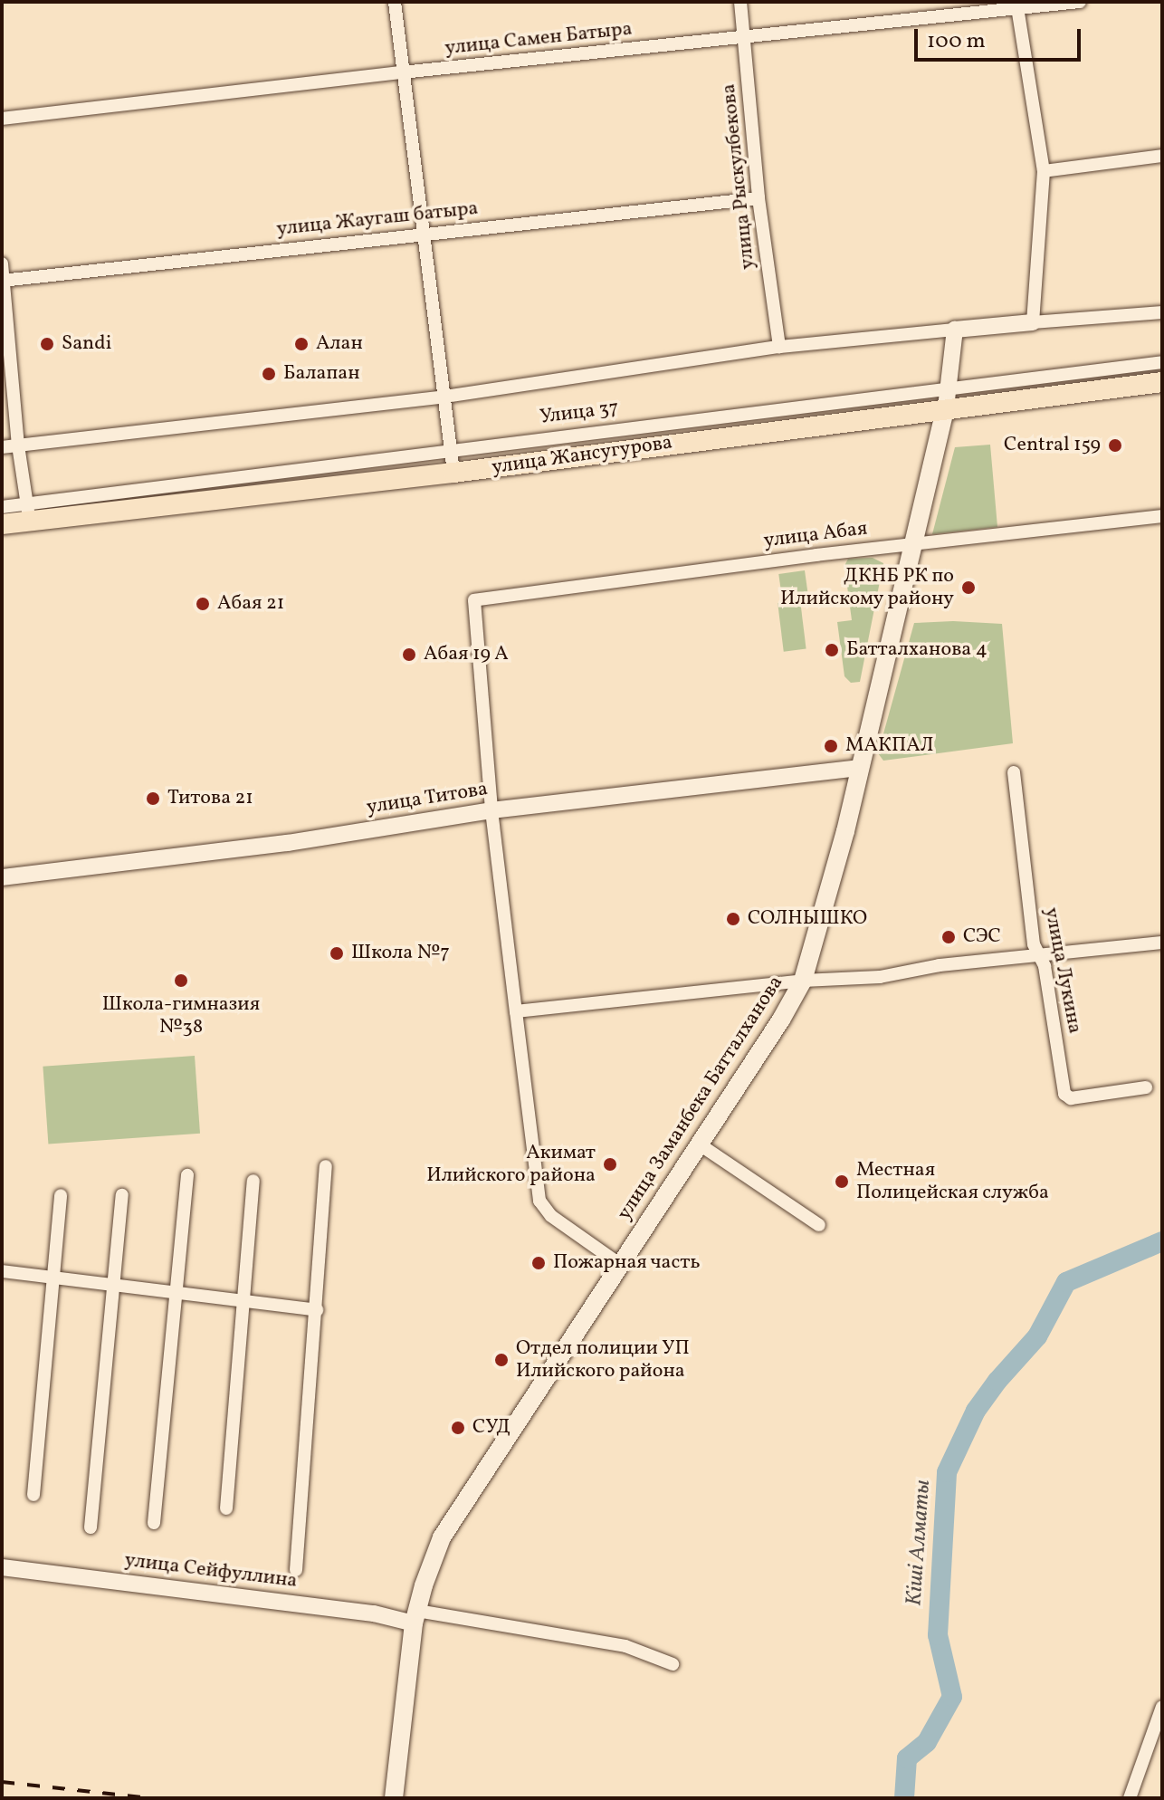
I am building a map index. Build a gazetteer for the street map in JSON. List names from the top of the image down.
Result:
{
  "streets": {
    "main road": ["улица Жансугурова", "улица Заманбека Батталханова"],
    "street": [
      "улица Самен Батыра",
      "улица Рыскулбекова",
      "улица Жаугаш батыра",
      "Улица 37",
      "улица Абая",
      "улица Титова",
      "улица Лукина",
      "улица Сейфуллина"
    ]
  },
  "crossings": [
    ["улица Самен Батыра", "улица Рыскулбекова"],
    ["улица Рыскулбекова", "улица Жаугаш батыра"],
    ["улица Жансугурова", "улица Заманбека Батталханова"],
    ["улица Абая", "улица Титова"],
    ["улица Абая", "улица Заманбека Батталханова"],
    ["улица Титова", "улица Заманбека Батталханова"],
    ["улица Заманбека Батталханова", "улица Сейфуллина"]
  ],
  "water": ["Кіші Алматы"],
  "places": [
    "Sandi",
    "Алан",
    "Балапан",
    "Central 159",
    "ДКНБ РК по Илийскому району",
    "Абая 21",
    "Батталханова 4",
    "Абая 19 А",
    "МАКПАЛ",
    "Титова 21",
    "СОЛНЫШКО",
    "СЭС",
    "Школа №7",
    "Школа-гимназия №38",
    "Акимат Илийского района",
    "Местная Полицейская служба",
    "Пожарная часть",
    "Отдел полиции УП Илийского района",
    "СУД"
  ],
  "scale_bar": "100 m"
}
